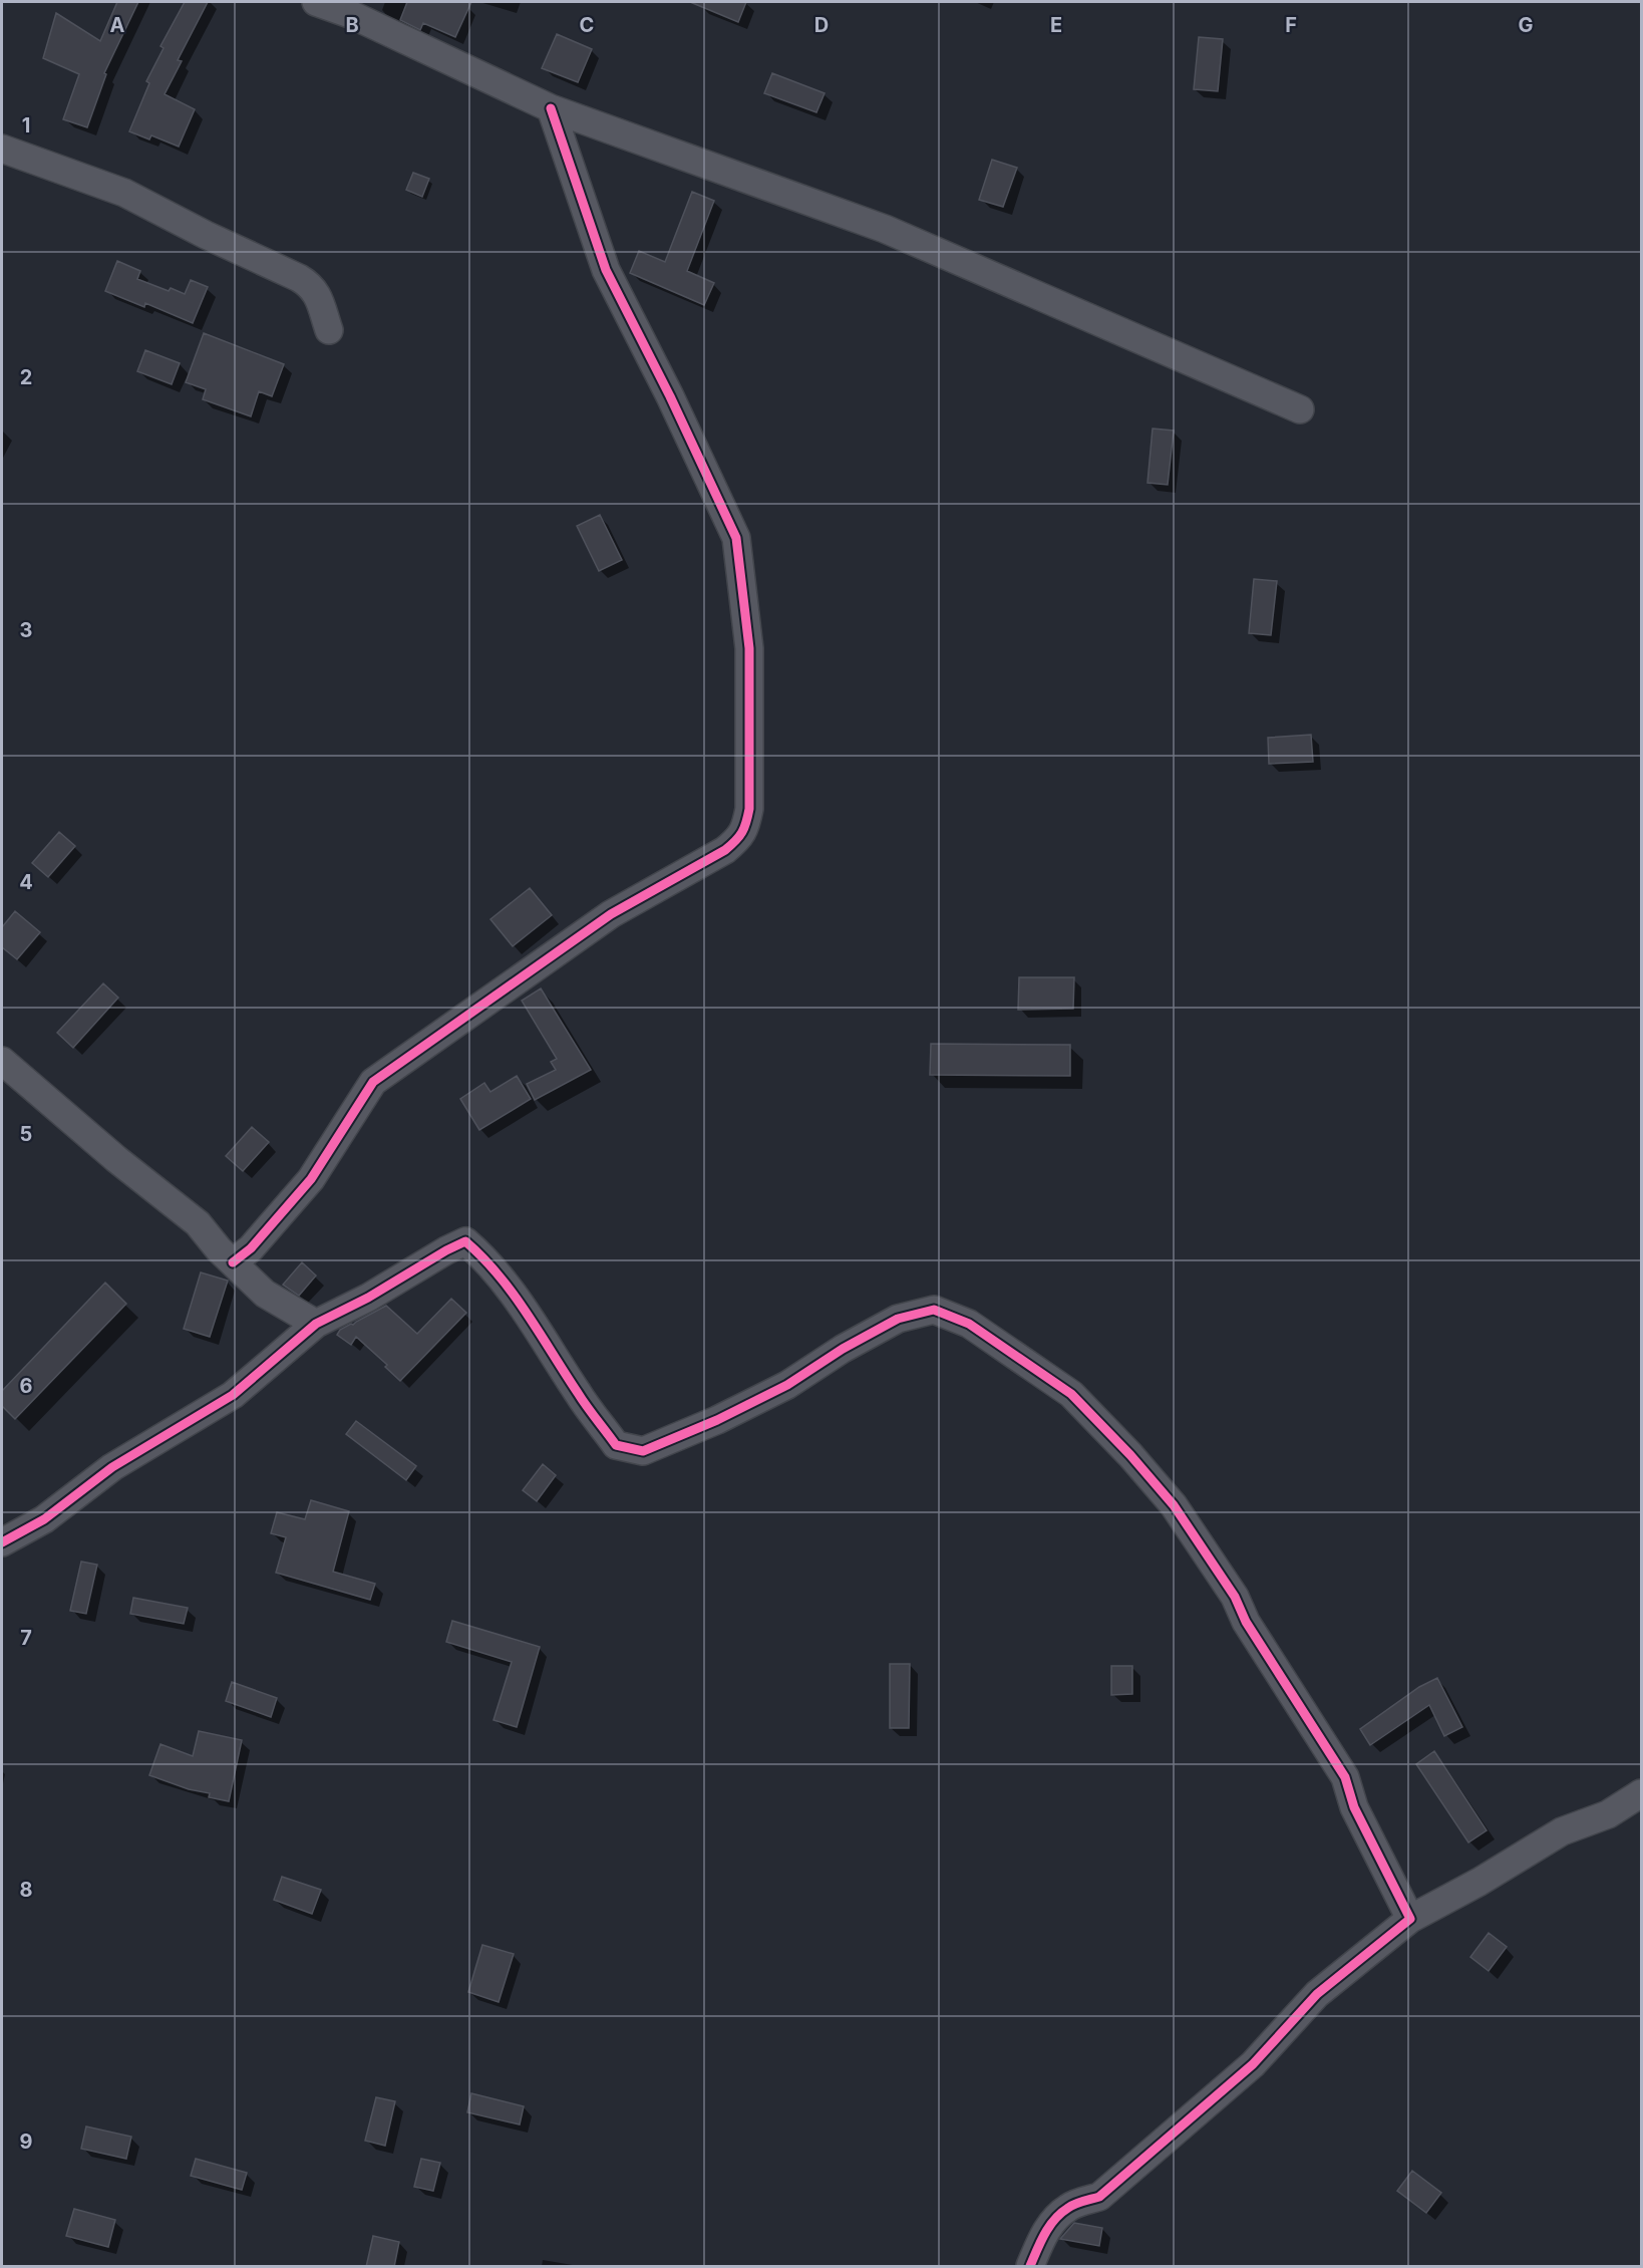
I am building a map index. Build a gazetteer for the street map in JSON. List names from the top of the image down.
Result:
{
  "grid": {
    "columns": [
      "A",
      "B",
      "C",
      "D",
      "E",
      "F",
      "G"
    ],
    "rows": [
      "1",
      "2",
      "3",
      "4",
      "5",
      "6",
      "7",
      "8",
      "9"
    ]
  }
}
